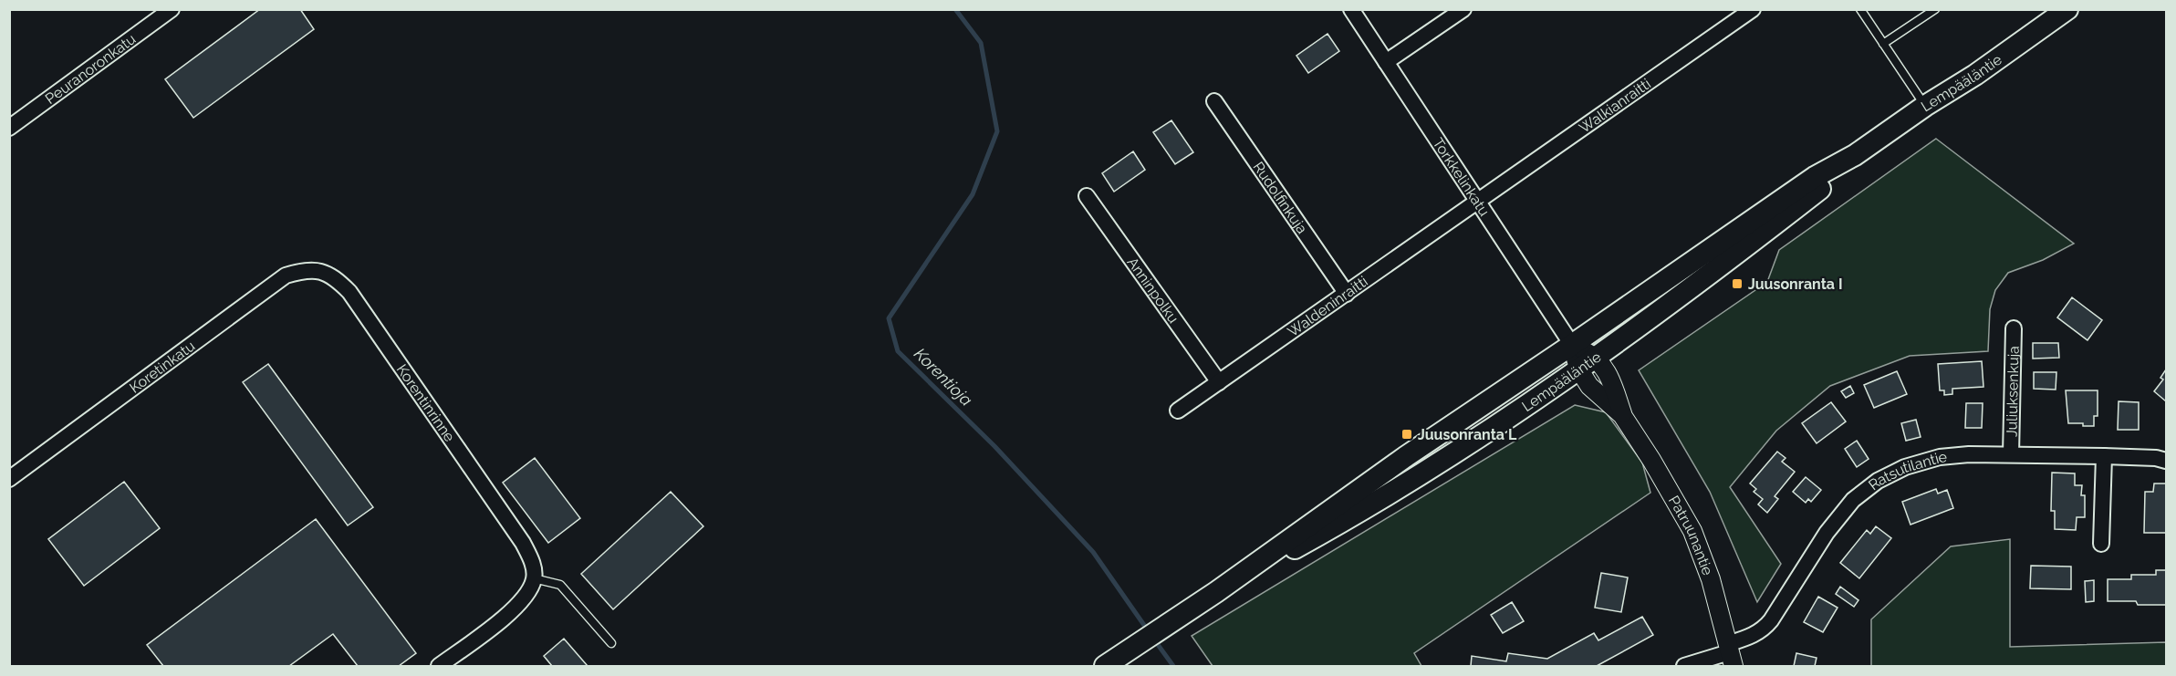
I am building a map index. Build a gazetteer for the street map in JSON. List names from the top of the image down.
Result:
{
  "streets": {
    "main road": ["Lempääläntie"],
    "street": [
      "Peuranoronkatu",
      "Walkianraitti",
      "Torkkelinkatu",
      "Rudolfinkuja",
      "Anninpolku",
      "Waldeninraitti",
      "Koretinkatu",
      "Juliuksenkuja",
      "Korentinrinne",
      "Ratsutilantie",
      "Patruunantie"
    ]
  },
  "crossings": [
    ["Lempääläntie", "Torkkelinkatu"],
    ["Lempääläntie", "Patruunantie"],
    ["Walkianraitti", "Torkkelinkatu"],
    ["Walkianraitti", "Waldeninraitti"],
    ["Torkkelinkatu", "Waldeninraitti"],
    ["Torkkelinkatu", "Patruunantie"],
    ["Rudolfinkuja", "Waldeninraitti"],
    ["Anninpolku", "Waldeninraitti"],
    ["Koretinkatu", "Korentinrinne"],
    ["Juliuksenkuja", "Ratsutilantie"],
    ["Ratsutilantie", "Patruunantie"]
  ],
  "water": ["Korentioja"],
  "places": {
    "transit": ["Juusonranta I", "Juusonranta L"]
  }
}
